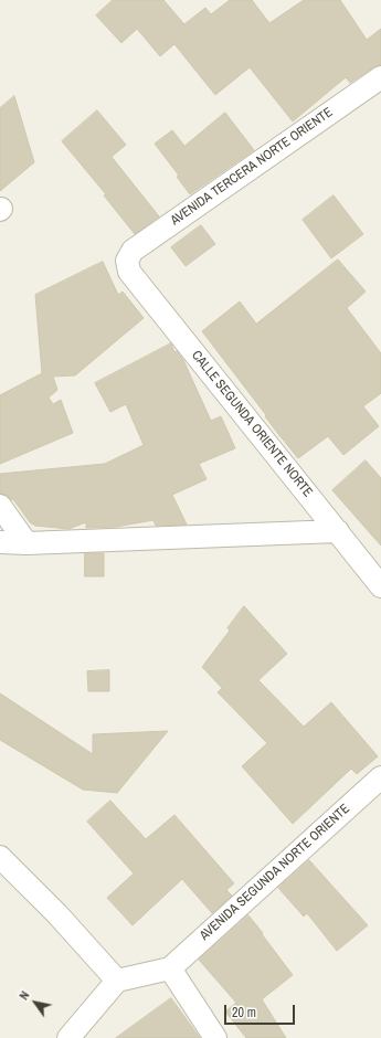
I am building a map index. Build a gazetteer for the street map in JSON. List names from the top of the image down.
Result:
{
  "streets": {
    "street": ["AVENIDA TERCERA NORTE ORIENTE", "CALLE SEGUNDA ORIENTE NORTE", "AVENIDA SEGUNDA NORTE ORIENTE"]
  },
  "crossings": [
    ["AVENIDA TERCERA NORTE ORIENTE", "CALLE SEGUNDA ORIENTE NORTE"]
  ],
  "scale_bar": "20 m",
  "north": "top left"
}
